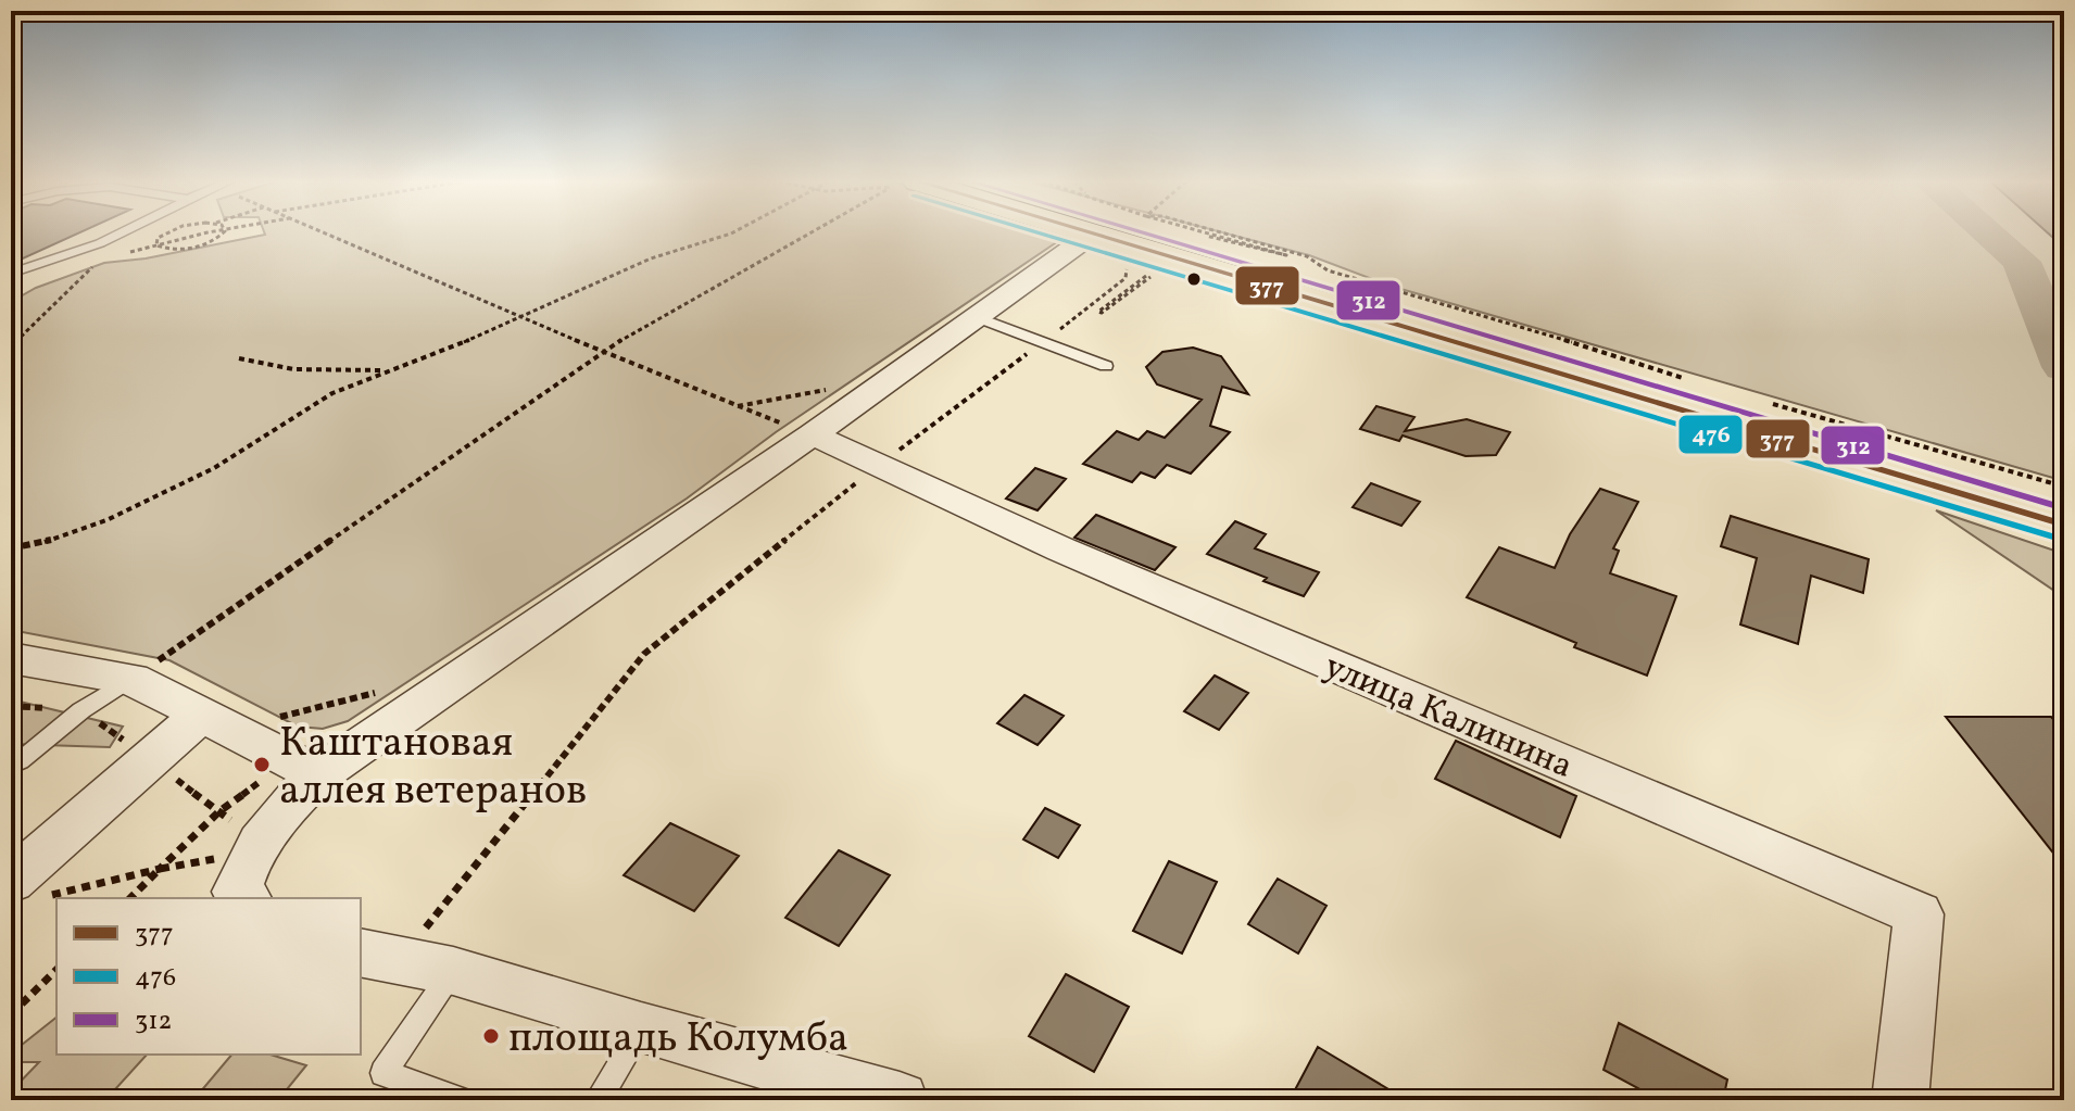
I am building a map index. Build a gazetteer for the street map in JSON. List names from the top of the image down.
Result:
{
  "streets": {
    "street": ["улица Калинина"]
  },
  "places": ["Каштановая аллея ветеранов", "площадь Колумба"],
  "lines": ["transit line 377", "transit line 476", "transit line 312"],
  "legend": ["377", "476", "312"]
}
